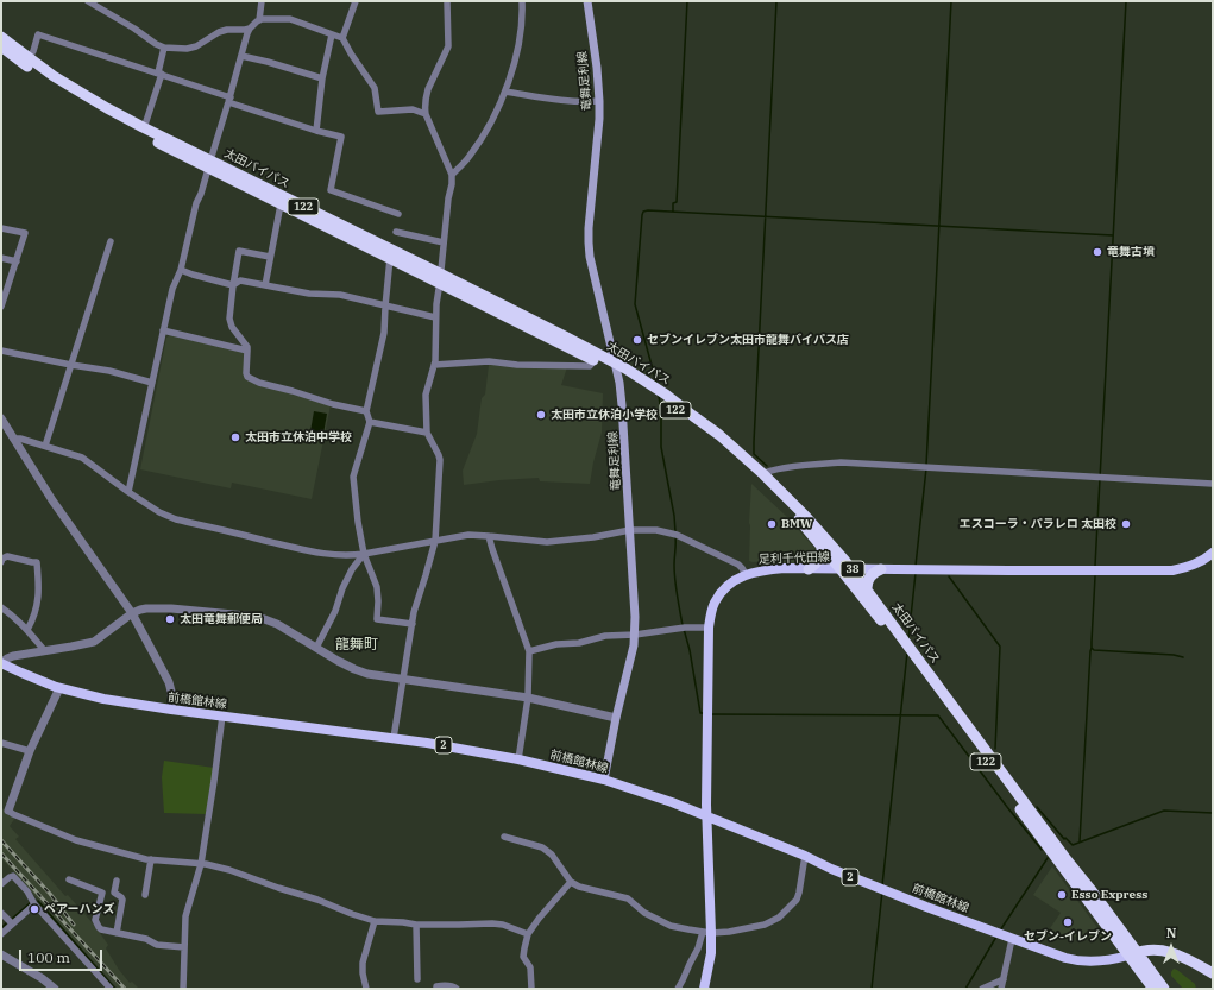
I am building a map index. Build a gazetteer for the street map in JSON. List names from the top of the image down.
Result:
{
  "streets": {
    "highway": ["太田バイパス", "122"],
    "main road": [
      "竜舞足利線",
      "足利千代田線",
      "38",
      "前橋館林線",
      "2"
    ]
  },
  "crossings": [
    ["竜舞足利線", "太田バイパス"],
    ["竜舞足利線", "前橋館林線"],
    ["太田バイパス", "122"],
    ["太田バイパス", "足利千代田線"],
    ["太田バイパス", "前橋館林線"],
    ["122", "前橋館林線"],
    ["足利千代田線", "前橋館林線"]
  ],
  "districts": ["龍舞町"],
  "places": [
    "竜舞古墳",
    "セブンイレブン太田市龍舞バイパス店",
    "太田市立休泊小学校",
    "太田市立休泊中学校",
    "BMW",
    "エスコーラ・パラレロ 太田校",
    "太田竜舞郵便局",
    "Esso Express",
    "ペアーハンズ",
    "セブン-イレブン"
  ],
  "scale_bar": "100 m",
  "north": "top"
}
